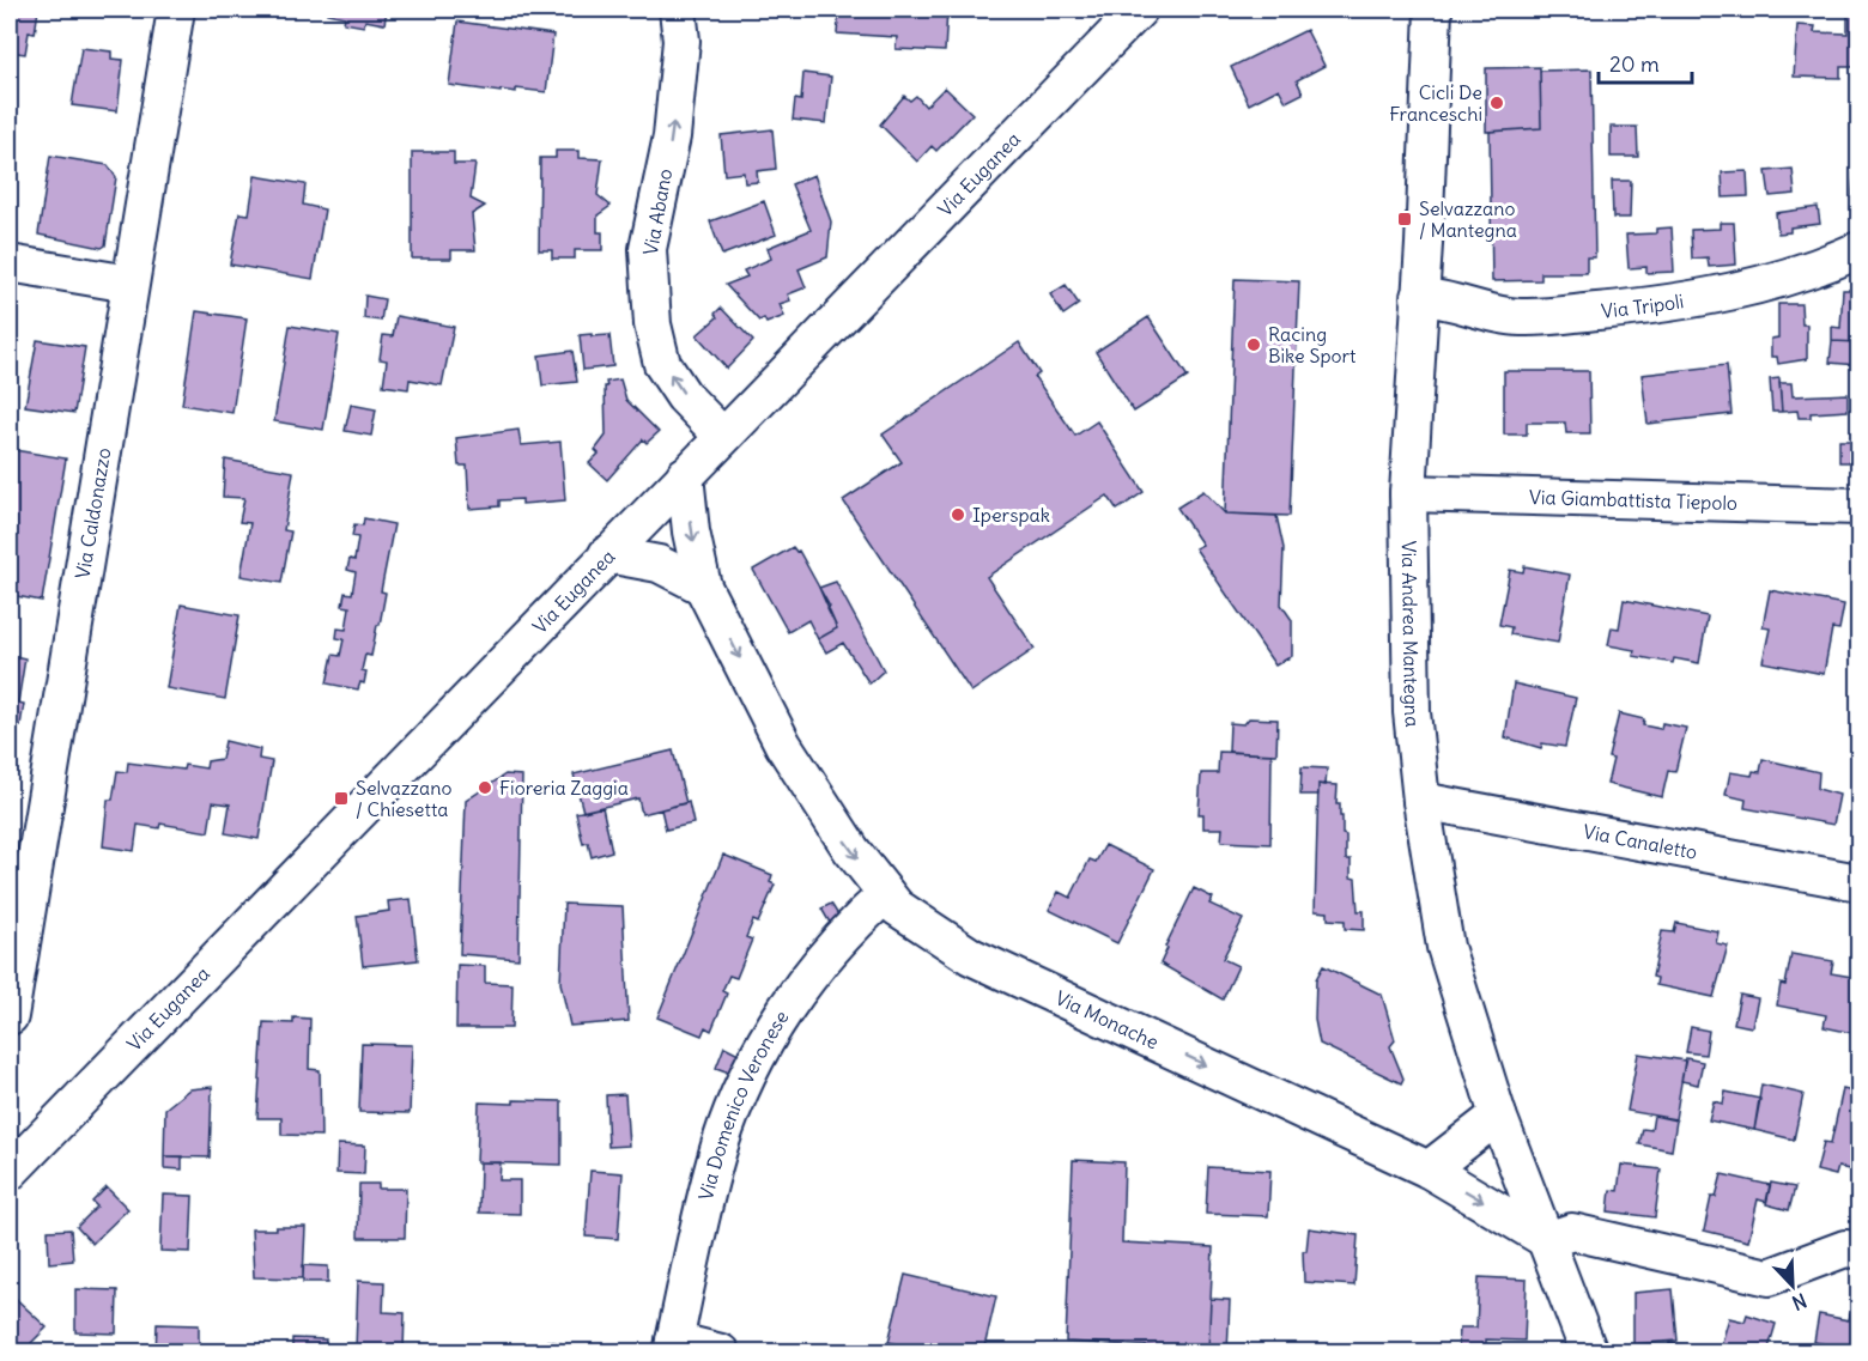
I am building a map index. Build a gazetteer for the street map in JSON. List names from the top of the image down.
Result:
{
  "streets": {
    "street": [
      "Via Euganea",
      "Via Abano",
      "Via Tripoli",
      "Via Giambattista Tiepolo",
      "Via Caldonazzo",
      "Via Andrea Mantegna",
      "Via Canaletto",
      "Via Monache",
      "Via Domenico Veronese"
    ]
  },
  "crossings": [
    ["Via Euganea", "Via Abano"],
    ["Via Euganea", "Via Monache"],
    ["Via Tripoli", "Via Andrea Mantegna"],
    ["Via Giambattista Tiepolo", "Via Andrea Mantegna"],
    ["Via Andrea Mantegna", "Via Canaletto"],
    ["Via Andrea Mantegna", "Via Monache"],
    ["Via Monache", "Via Domenico Veronese"]
  ],
  "one_way": ["Via Abano", "Via Monache"],
  "places": {
    "other": [
      "Cicli De Franceschi",
      "Racing Bike Sport",
      "Iperspak",
      "Fioreria Zaggia"
    ],
    "transit": ["Selvazzano / Mantegna", "Selvazzano / Chiesetta"]
  },
  "scale_bar": "20 m",
  "north": "bottom right"
}
